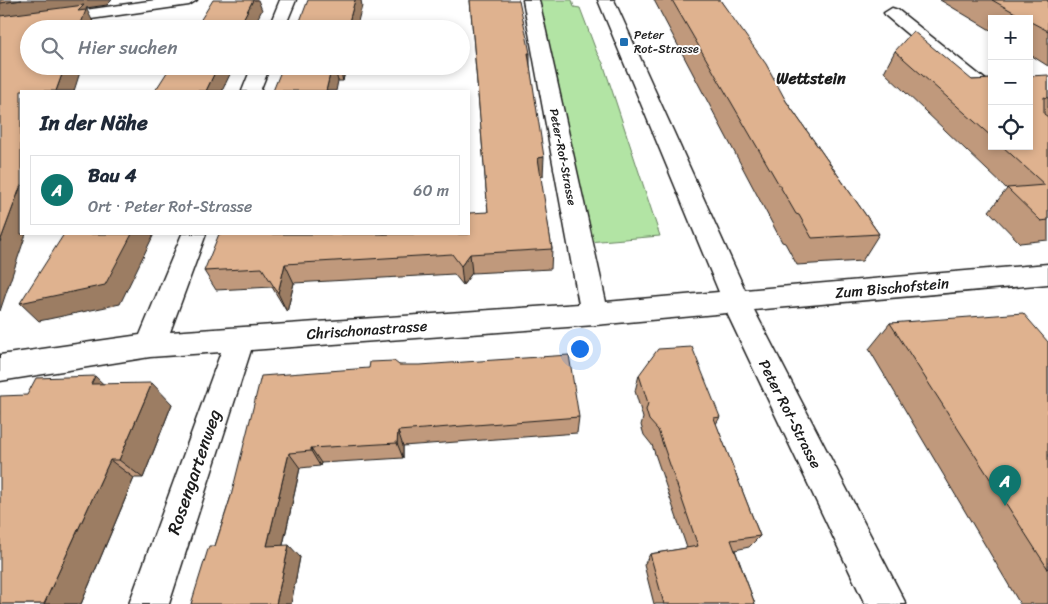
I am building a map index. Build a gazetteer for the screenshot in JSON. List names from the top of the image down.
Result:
{
  "streets": {
    "street": [
      "Peter-Rot-Strasse",
      "Zum Bischofstein",
      "Chrischonastrasse",
      "Peter Rot-Strasse",
      "Rosengartenweg"
    ]
  },
  "crossings": [
    ["Peter-Rot-Strasse", "Chrischonastrasse"],
    ["Zum Bischofstein", "Chrischonastrasse"],
    ["Zum Bischofstein", "Peter Rot-Strasse"],
    ["Chrischonastrasse", "Peter Rot-Strasse"],
    ["Chrischonastrasse", "Rosengartenweg"]
  ],
  "districts": ["Wettstein"],
  "places": {
    "transit": ["Peter Rot-Strasse"]
  },
  "page": {
    "map_buttons": ["+", "−"],
    "search": "Hier suchen",
    "heading": "In der Nähe",
    "list": [
      {
        "mark": "A",
        "name": "Bau 4",
        "note": "Ort · Peter Rot-Strasse",
        "value": "60 m"
      }
    ],
    "pins": "A"
  }
}
